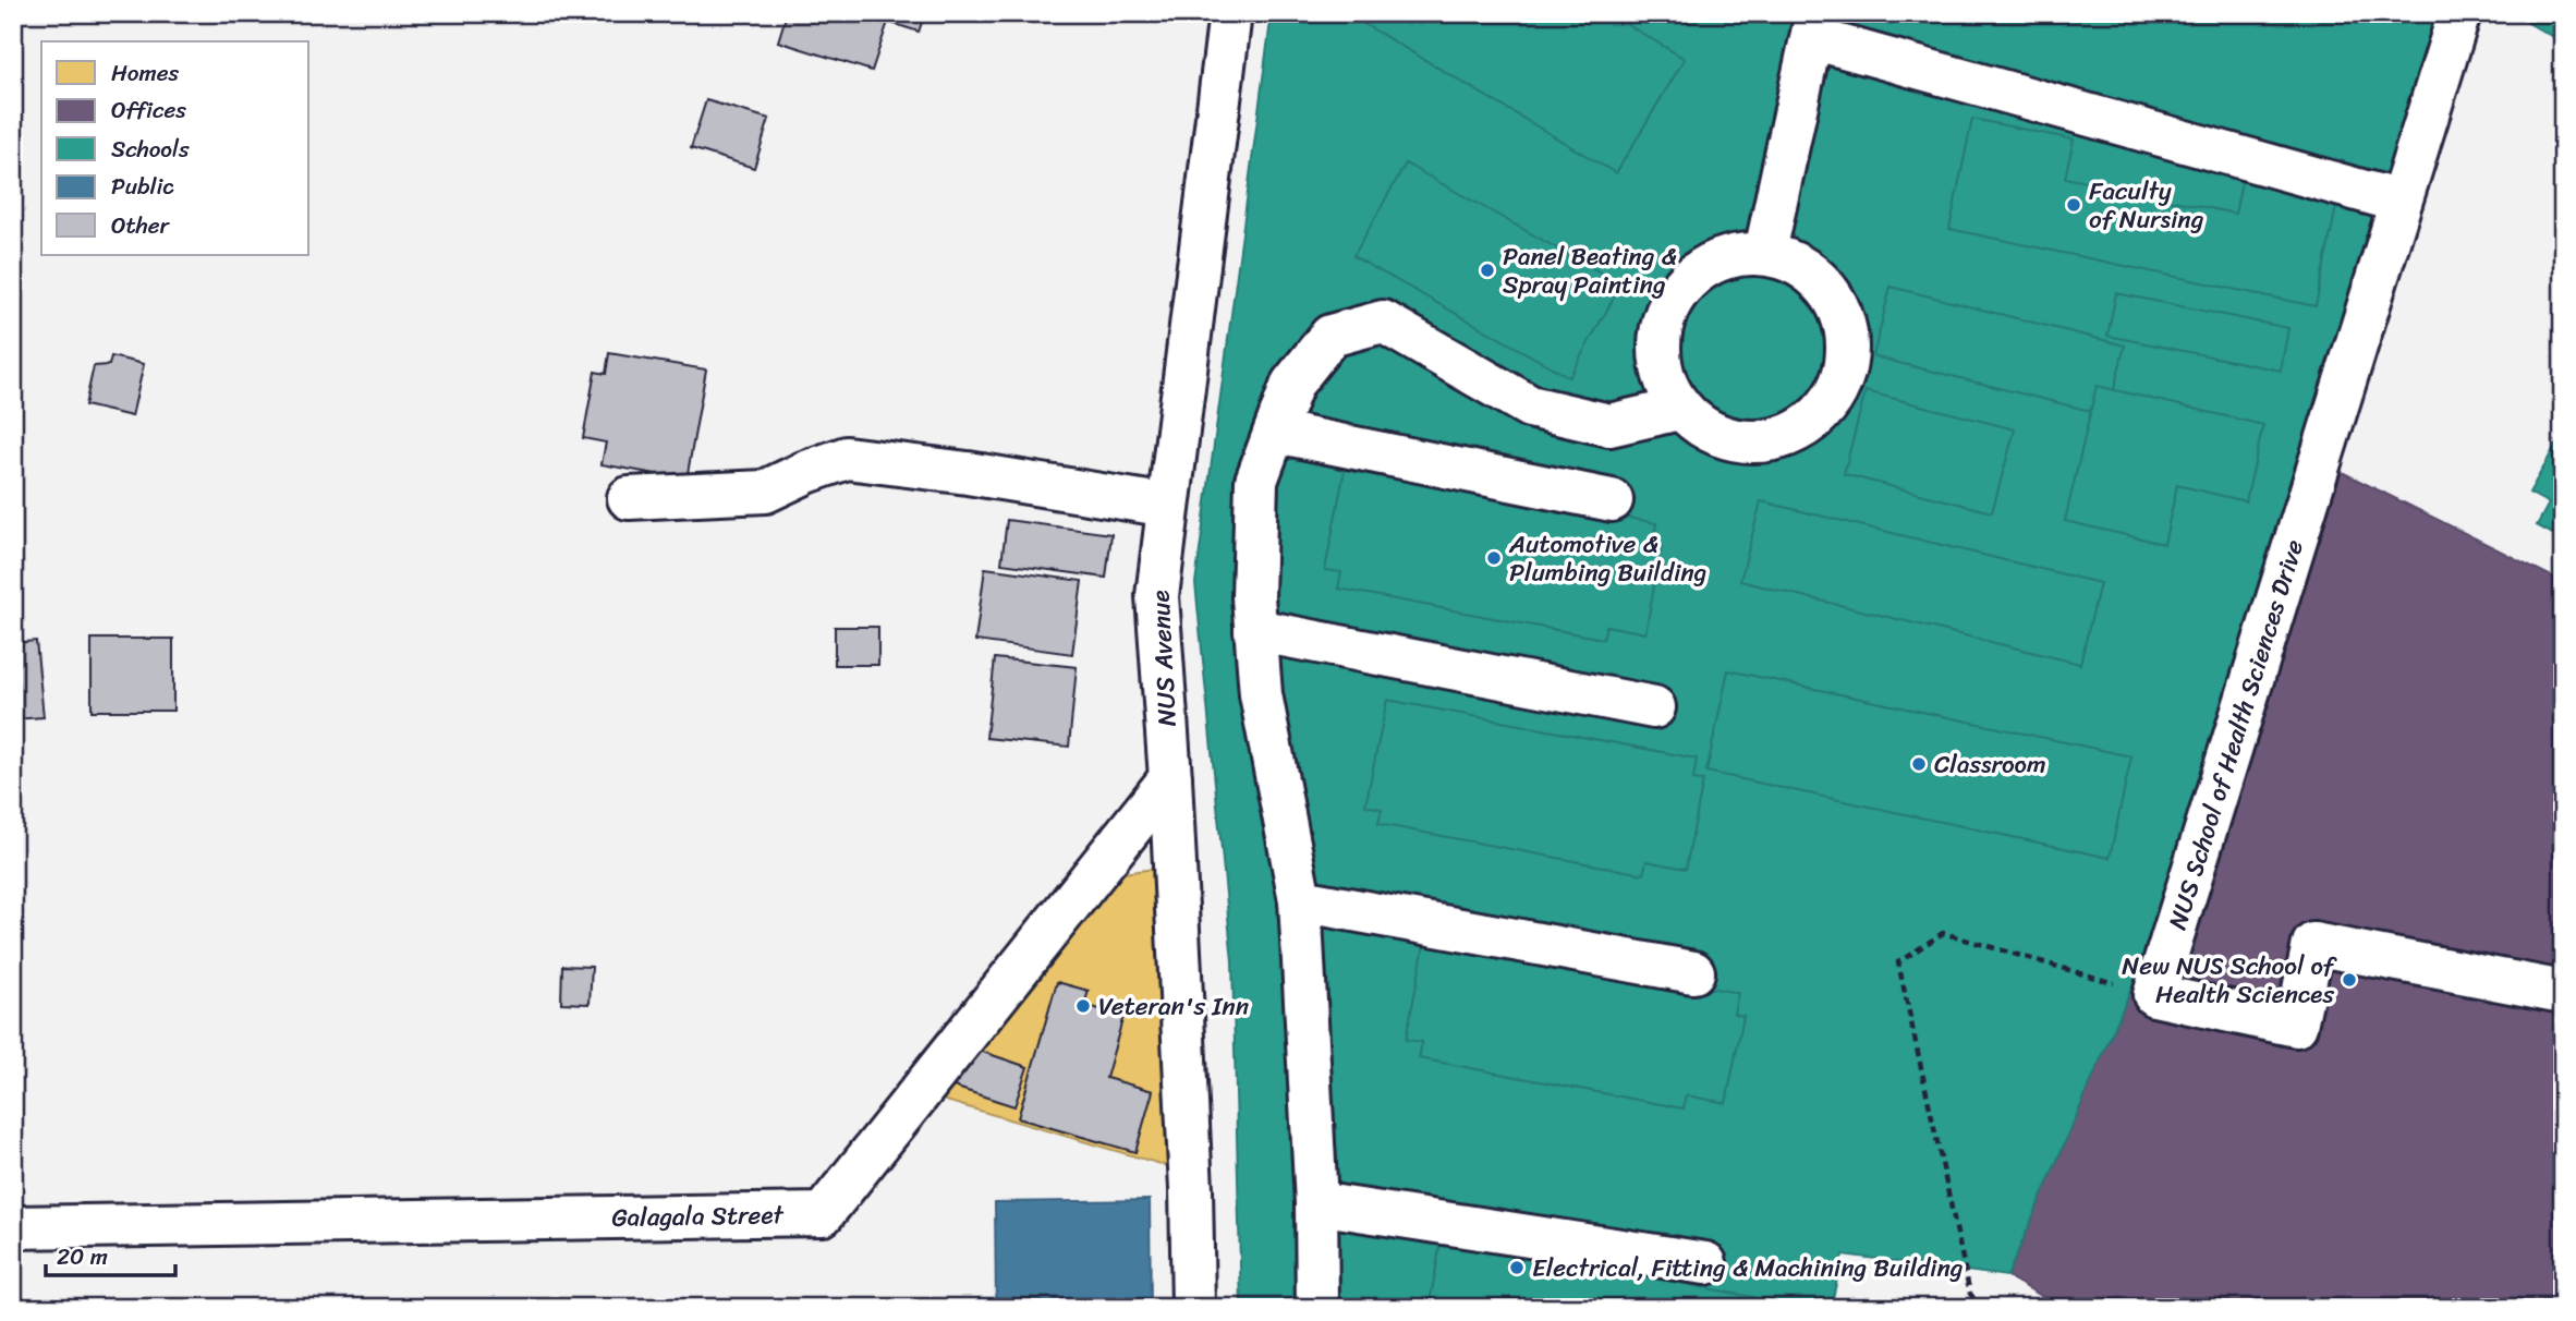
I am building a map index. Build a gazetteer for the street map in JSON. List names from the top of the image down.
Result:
{
  "streets": {
    "street": ["NUS Avenue", "NUS School of Health Sciences Drive", "Galagala Street"]
  },
  "crossings": [
    ["NUS Avenue", "Galagala Street"]
  ],
  "places": [
    "Faculty of Nursing",
    "Panel Beating & Spray Painting",
    "Automotive & Plumbing Building",
    "Classroom",
    "New NUS School of Health Sciences",
    "Veteran's Inn",
    "Electrical, Fitting & Machining Building"
  ],
  "legend": [
    "Homes",
    "Offices",
    "Schools",
    "Public",
    "Other"
  ],
  "scale_bar": "20 m"
}
